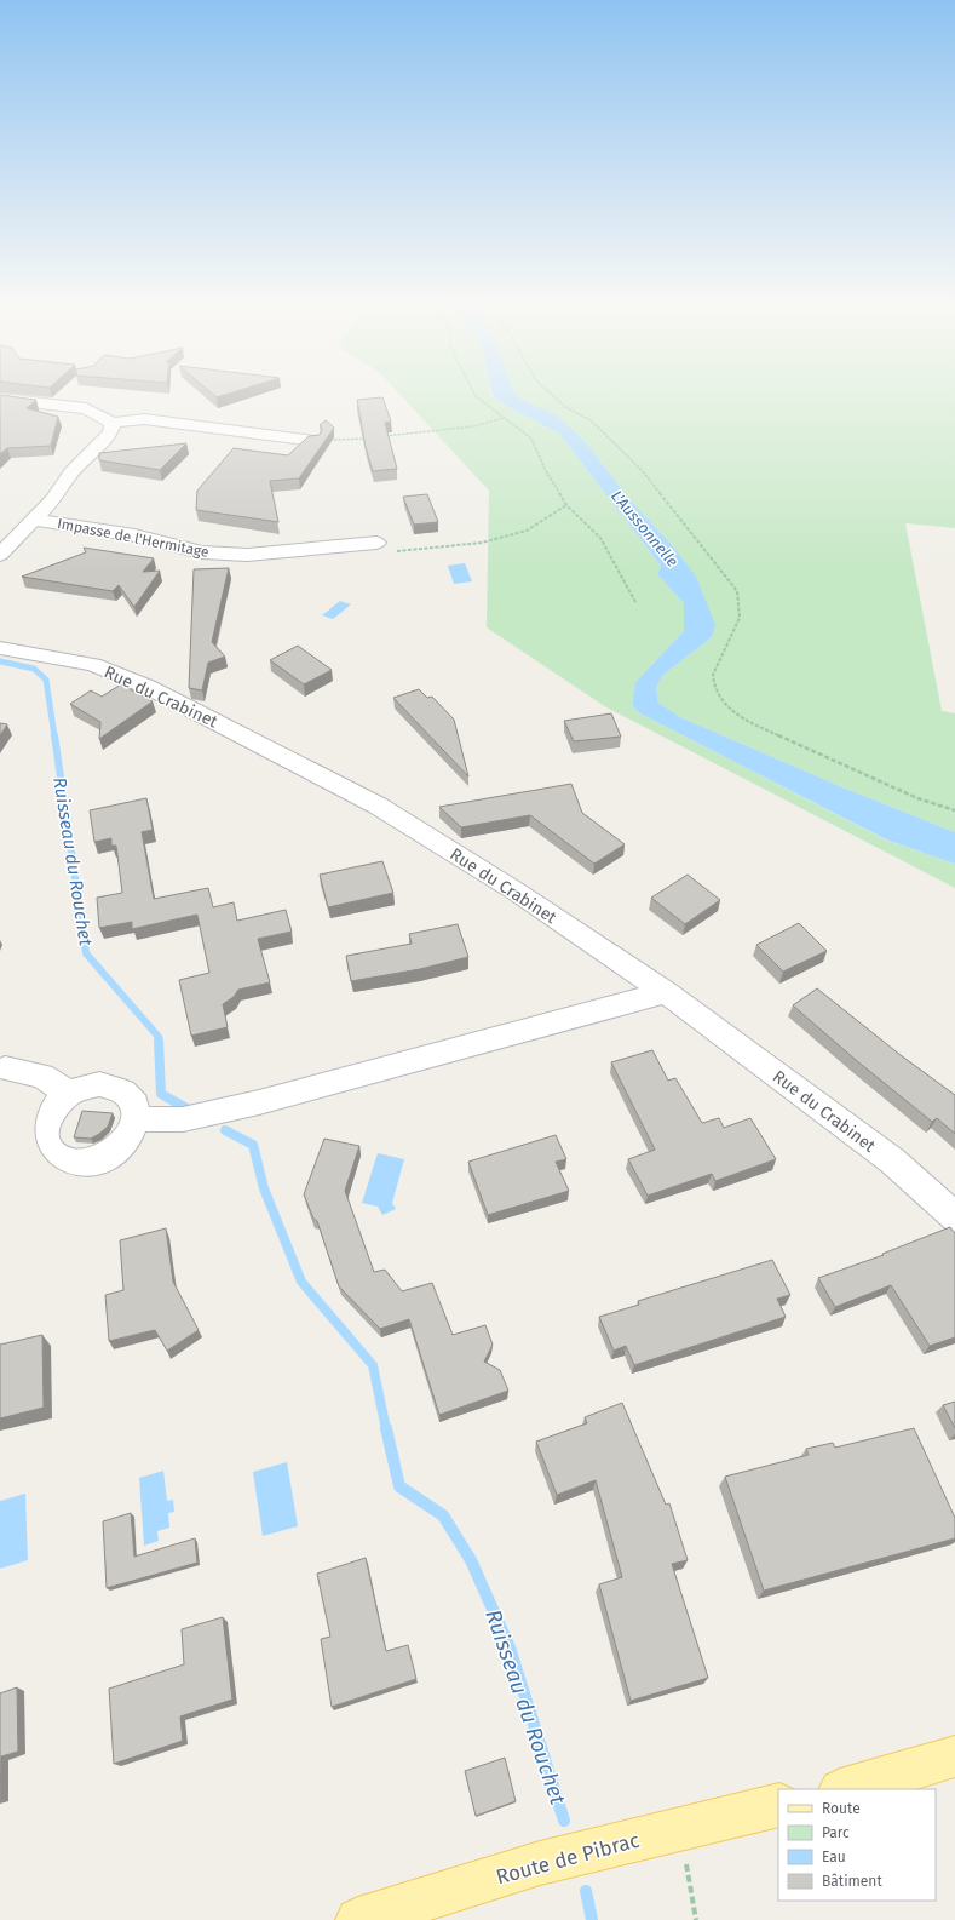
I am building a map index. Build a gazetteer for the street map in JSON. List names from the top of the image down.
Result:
{
  "streets": {
    "main road": ["Route de Pibrac"],
    "street": ["Impasse de l'Hermitage", "Rue du Crabinet"]
  },
  "water": ["L'Aussonnelle", "Ruisseau du Rouchet"],
  "legend": [
    "Route",
    "Parc",
    "Eau",
    "Bâtiment"
  ]
}
